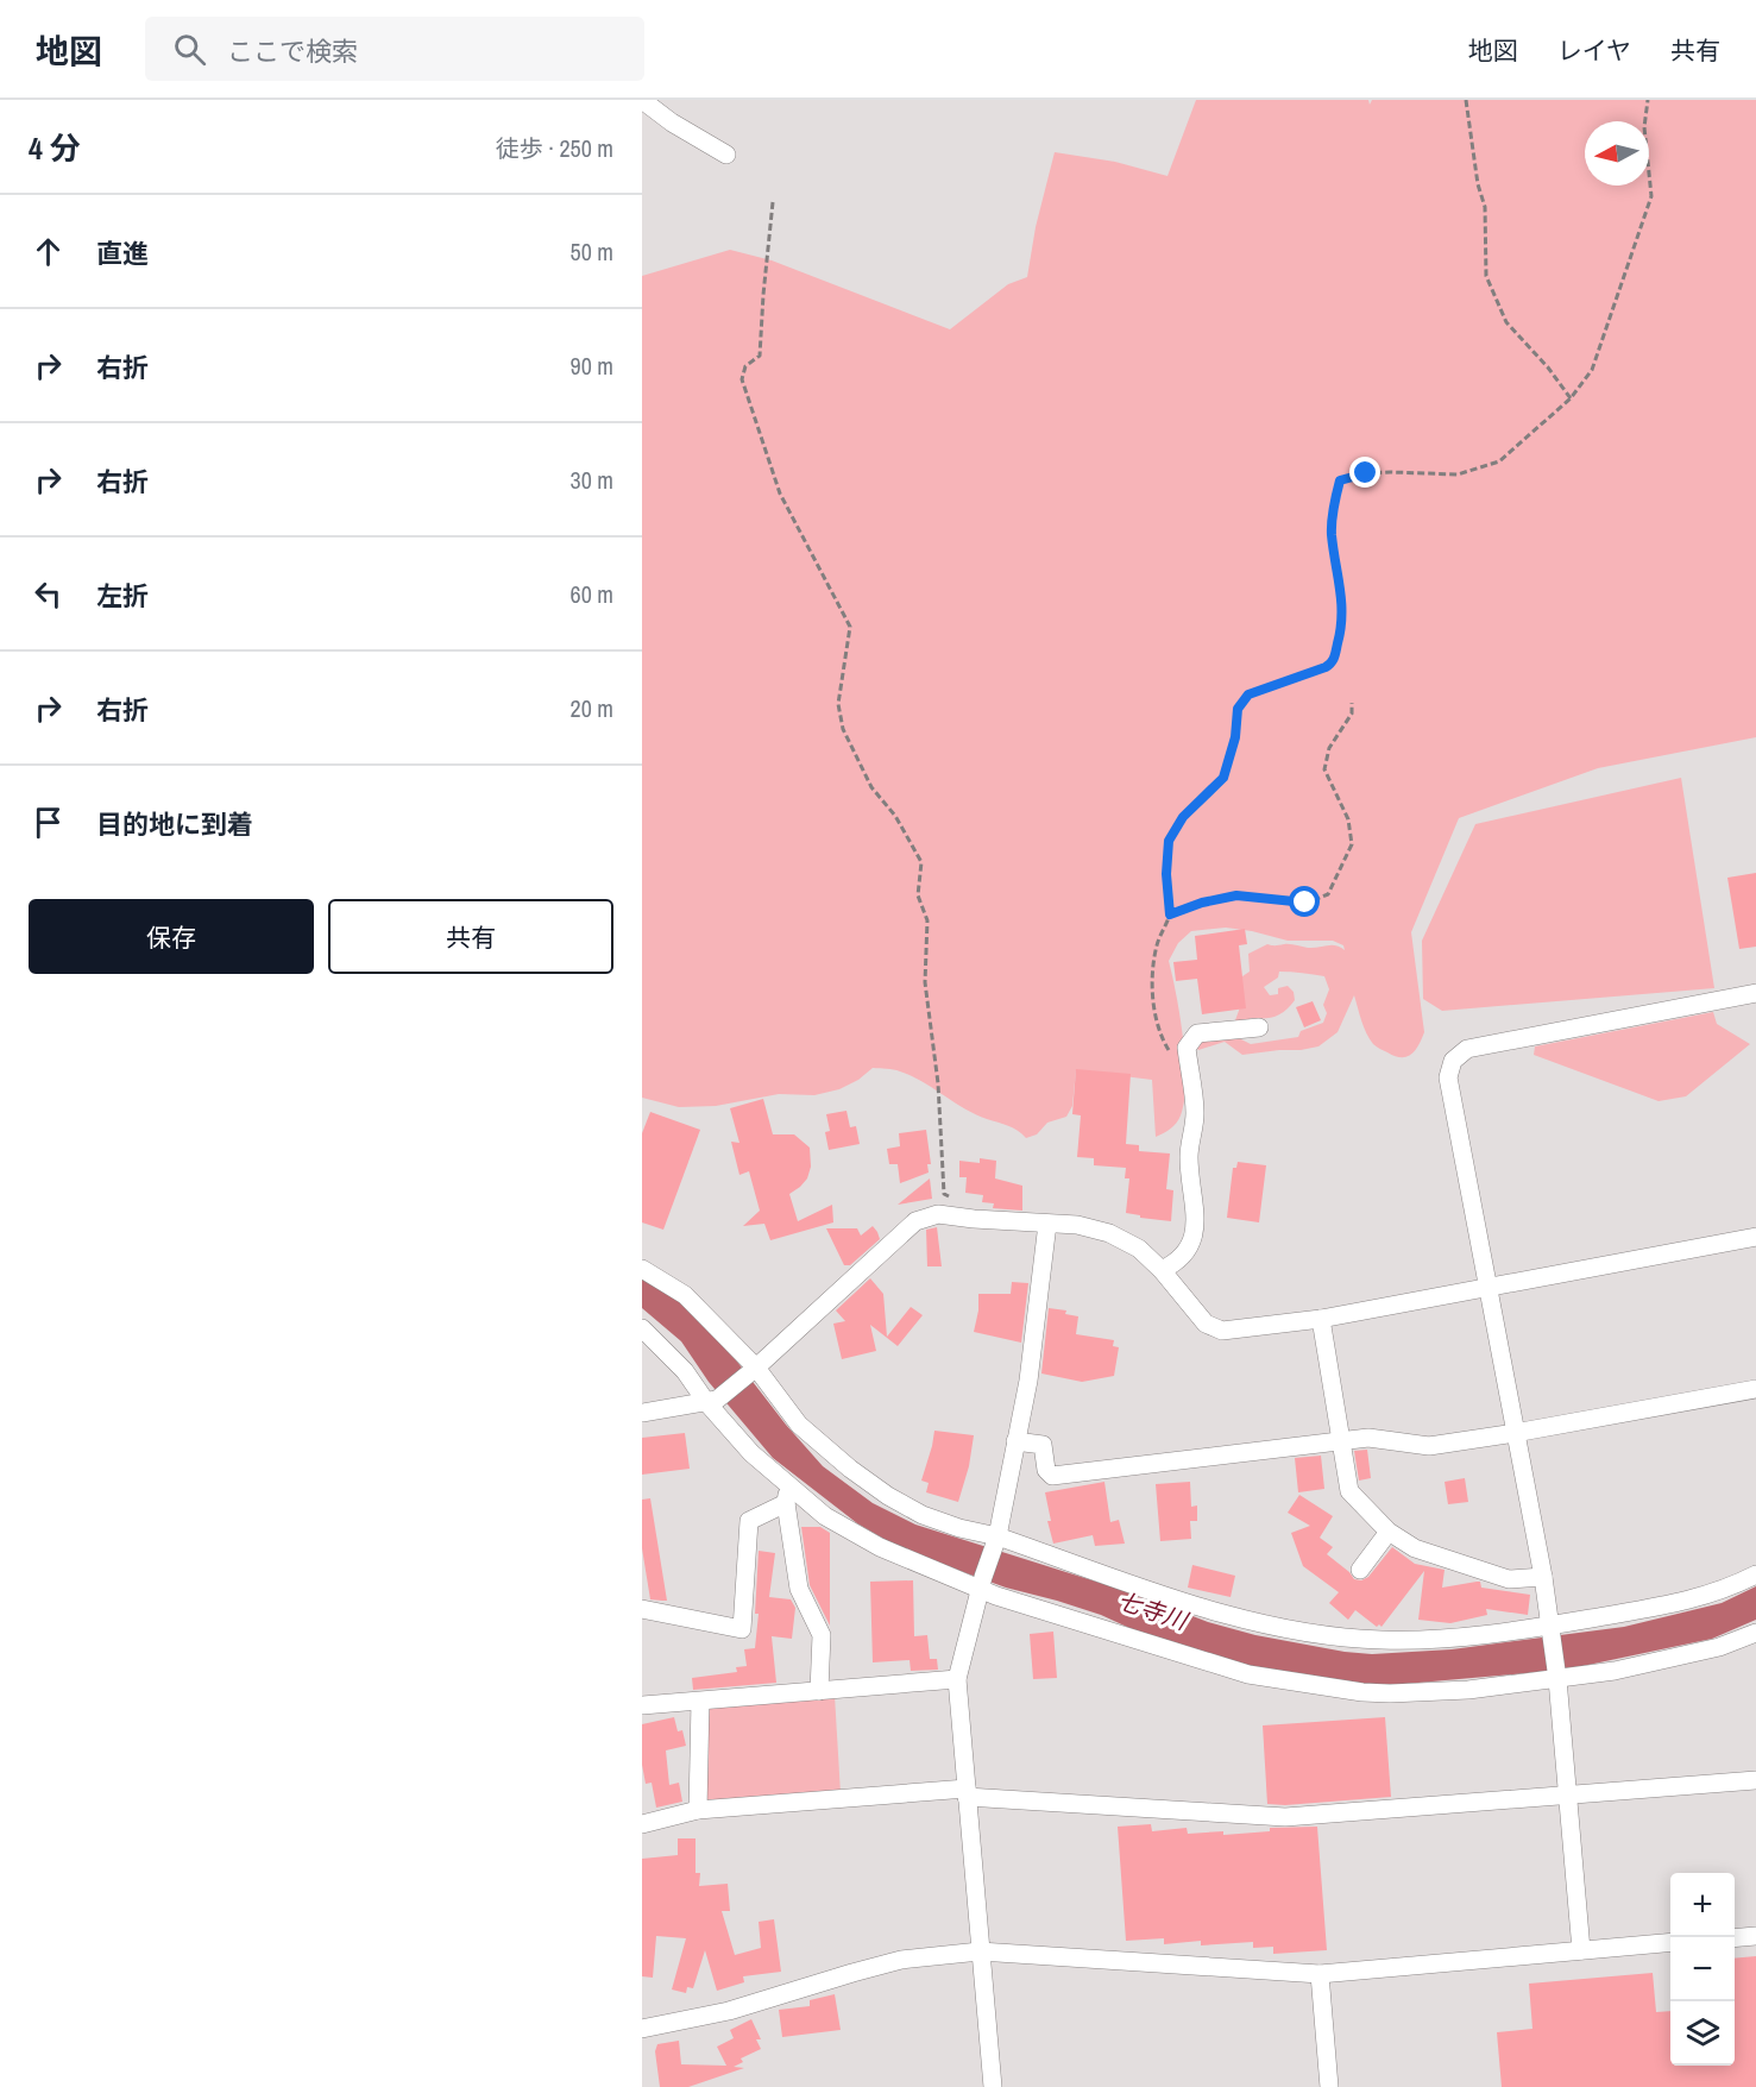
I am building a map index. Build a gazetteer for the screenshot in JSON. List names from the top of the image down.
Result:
{
  "water": ["七寺川"],
  "north": "left",
  "page": {
    "header": "地図",
    "search": "ここで検索",
    "nav": ["地図", "レイヤ", "共有"],
    "heading": ["4 分", "徒歩 · 250 m"],
    "list": [
      ["直進", "50 m"],
      ["右折", "90 m"],
      ["右折", "30 m"],
      ["左折", "60 m"],
      ["右折", "20 m"],
      "目的地に到着"
    ],
    "buttons": ["保存", "共有"],
    "map_buttons": ["+", "−"]
  }
}
